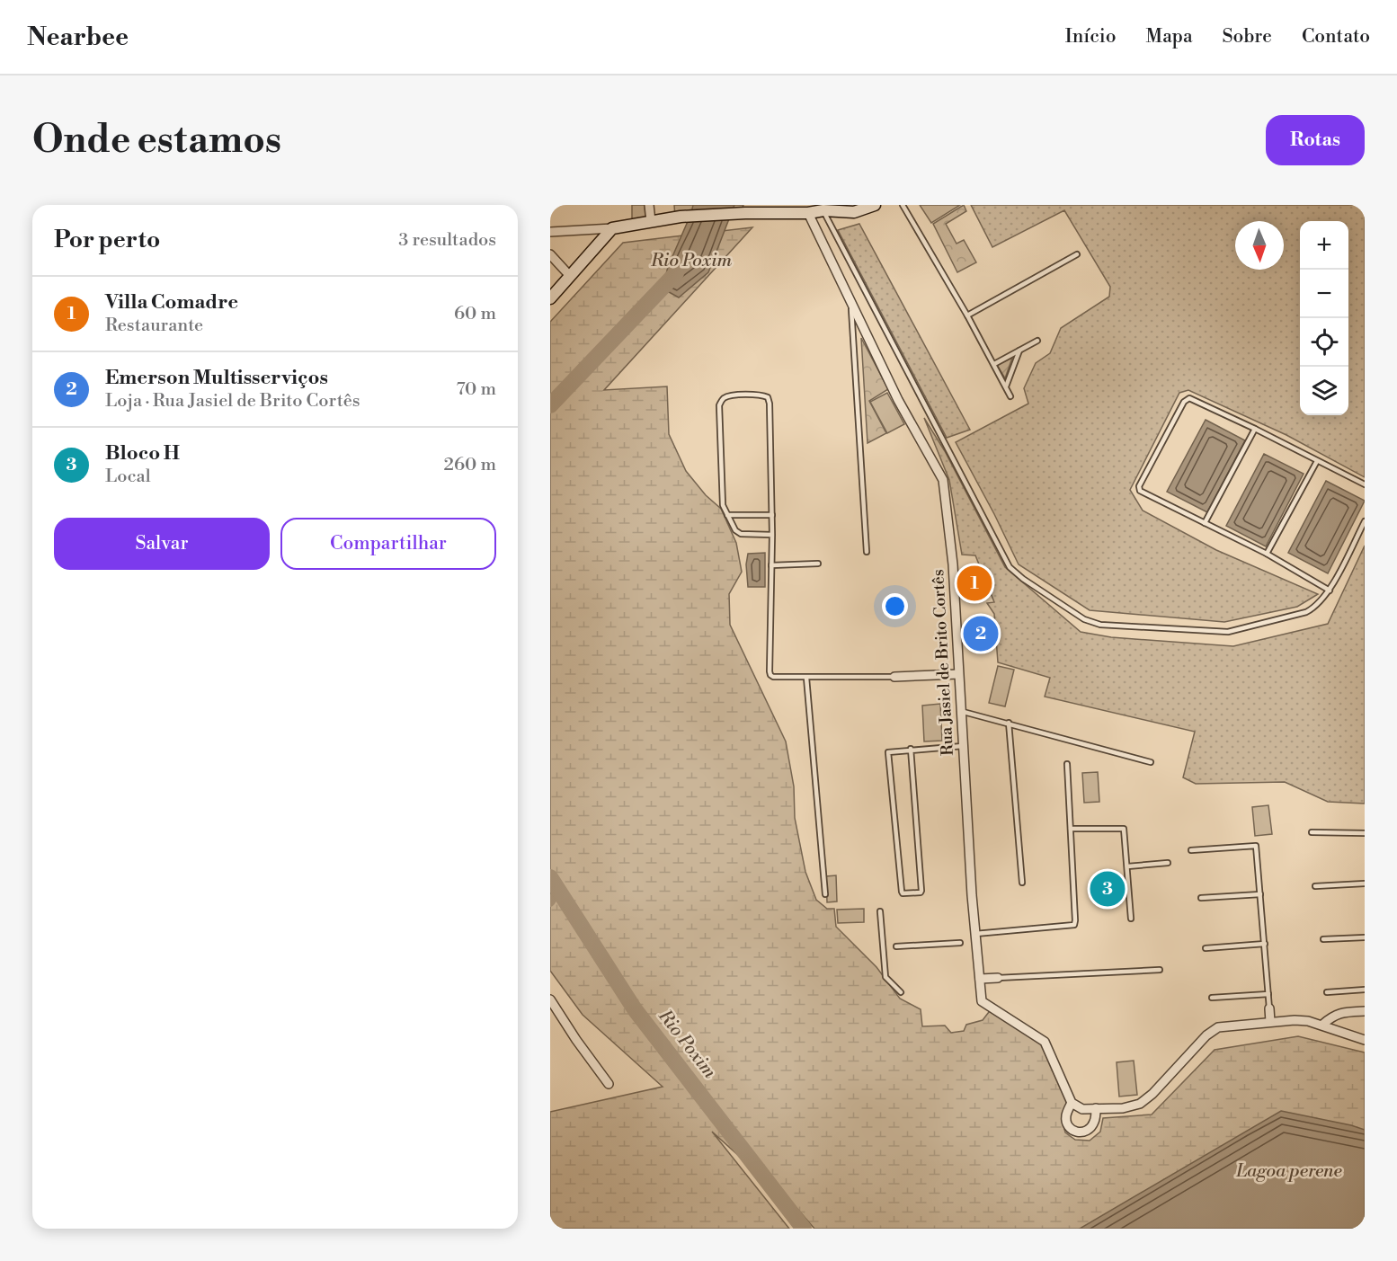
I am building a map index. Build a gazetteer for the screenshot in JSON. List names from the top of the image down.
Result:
{
  "streets": {
    "street": ["Rua Jasiel de Brito Cortês"]
  },
  "water": ["Rio Poxim", "Lagoa perene"],
  "north": "bottom",
  "page": {
    "header": "Nearbee",
    "nav": [
      "Início",
      "Mapa",
      "Sobre",
      "Contato"
    ],
    "buttons": [
      "Rotas",
      ["Salvar", "Compartilhar"]
    ],
    "title": "Onde estamos",
    "heading": ["Por perto", "3 resultados"],
    "map_buttons": ["+", "−"],
    "list": [
      {
        "mark": "1",
        "name": "Villa Comadre",
        "note": "Restaurante",
        "value": "60 m"
      },
      {
        "mark": "2",
        "name": "Emerson Multisserviços",
        "note": "Loja · Rua Jasiel de Brito Cortês",
        "value": "70 m"
      },
      {
        "mark": "3",
        "name": "Bloco H",
        "note": "Local",
        "value": "260 m"
      }
    ],
    "pins": ["1", "2", "3"]
  }
}
